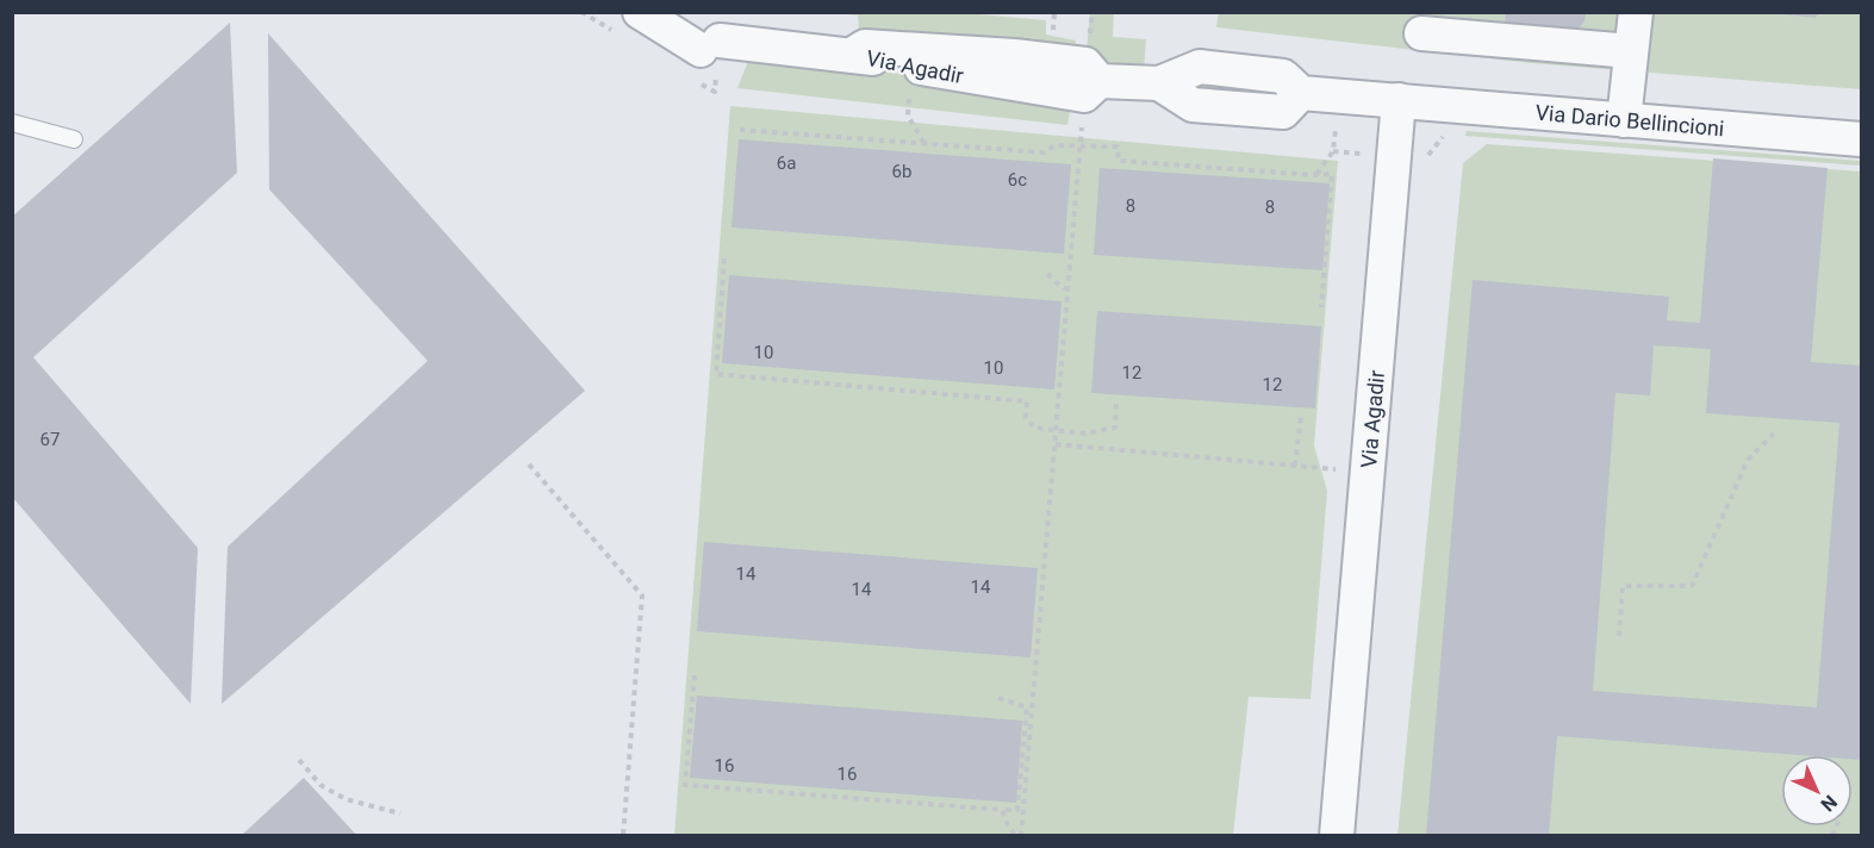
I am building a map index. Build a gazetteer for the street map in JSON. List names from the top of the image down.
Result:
{
  "streets": {
    "street": ["Via Agadir", "Via Dario Bellincioni"]
  },
  "crossings": [
    ["Via Agadir", "Via Dario Bellincioni"]
  ],
  "house_numbers": [
    "6a",
    "6b",
    "6c",
    "8",
    "8",
    "10",
    "10",
    "12",
    "12",
    "67",
    "14",
    "14",
    "14",
    "16",
    "16"
  ],
  "north": "bottom right"
}
